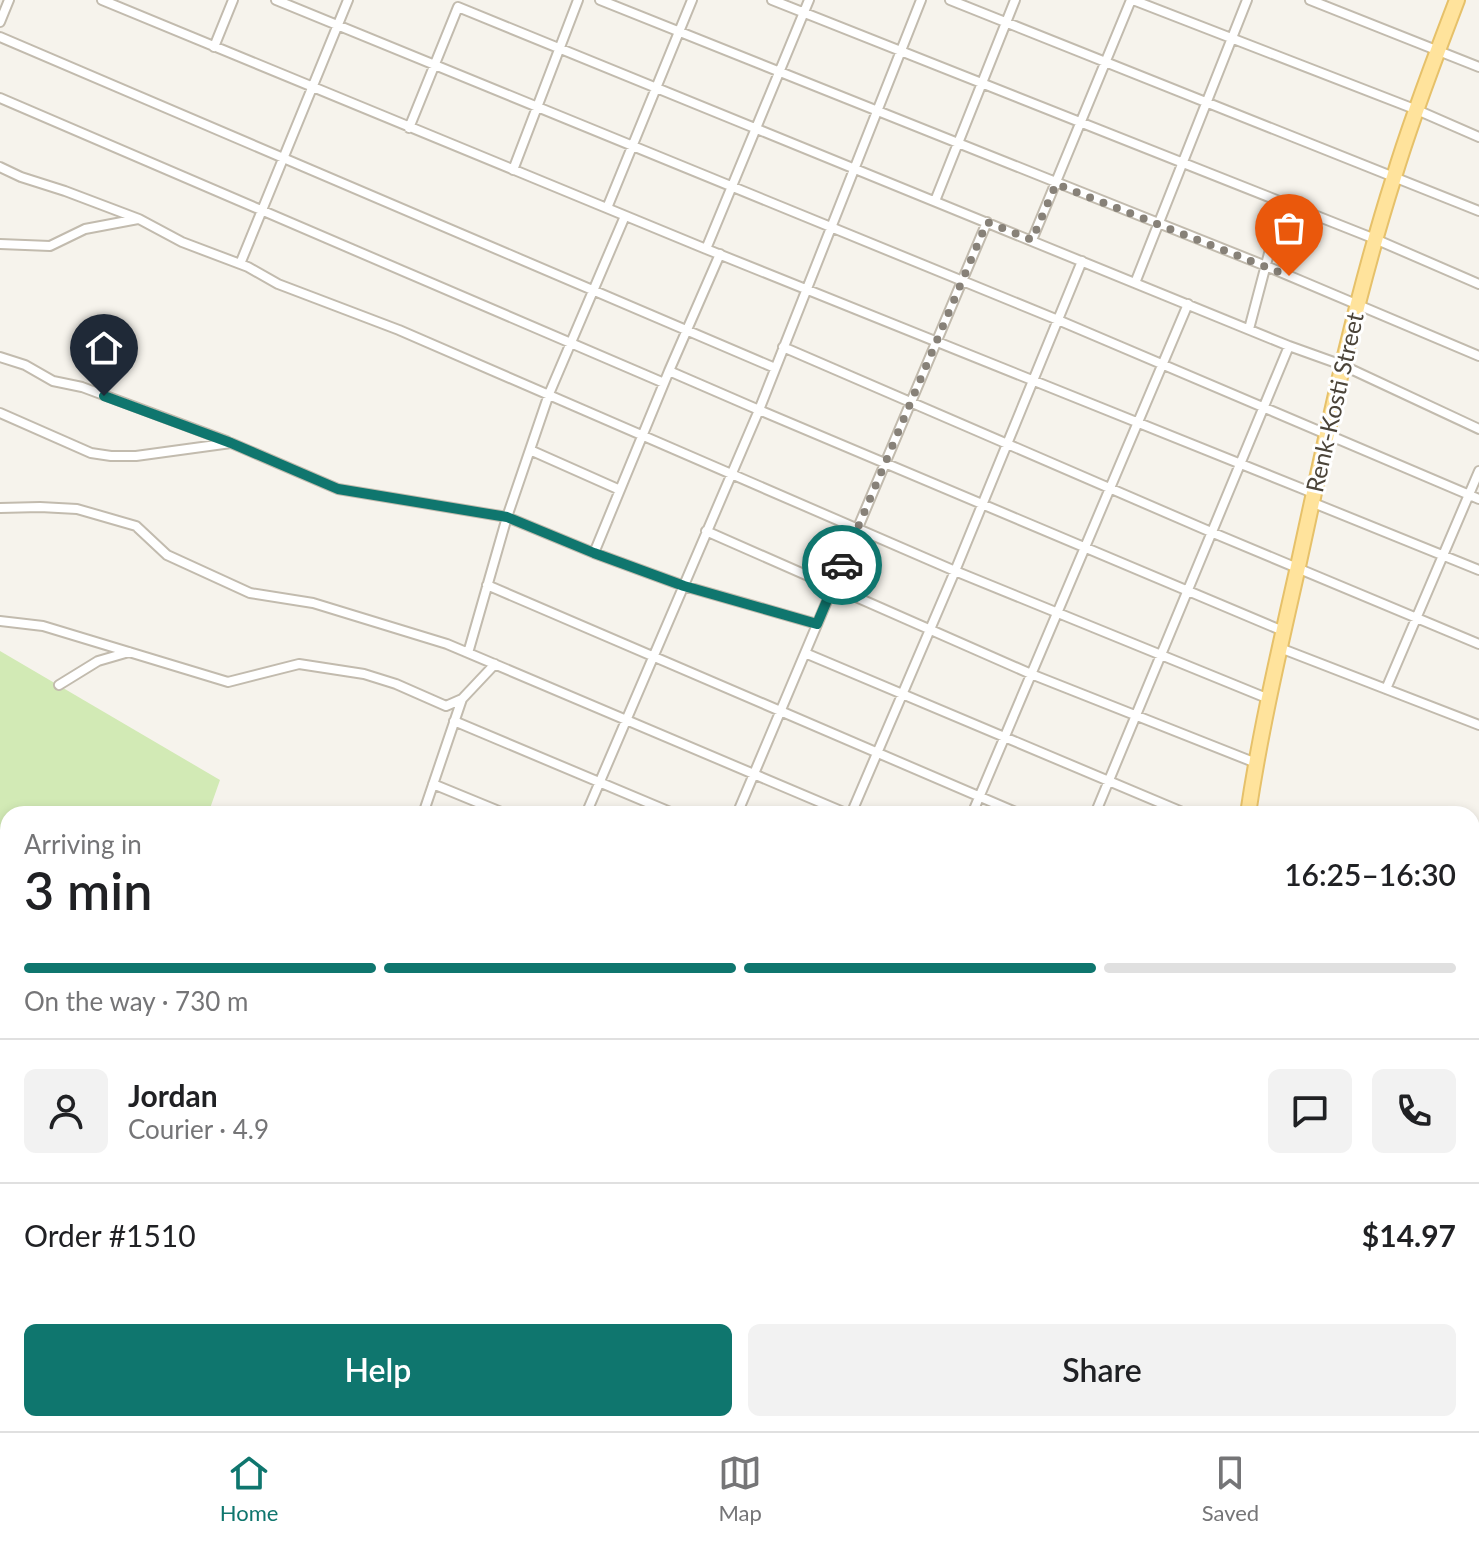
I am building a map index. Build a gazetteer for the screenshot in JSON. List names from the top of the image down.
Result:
{
  "streets": {
    "main road": ["Renk-Kosti Street"]
  },
  "page": {
    "heading": ["3 min", "Arriving in", "16:25–16:30"],
    "panel": [
      "Jordan",
      "Courier · 4.9",
      "Order #1510",
      "$14.97"
    ],
    "bar": "On the way · 730 m",
    "buttons": ["Help", "Share"],
    "tabs": ["Home", "Map", "Saved"]
  }
}
